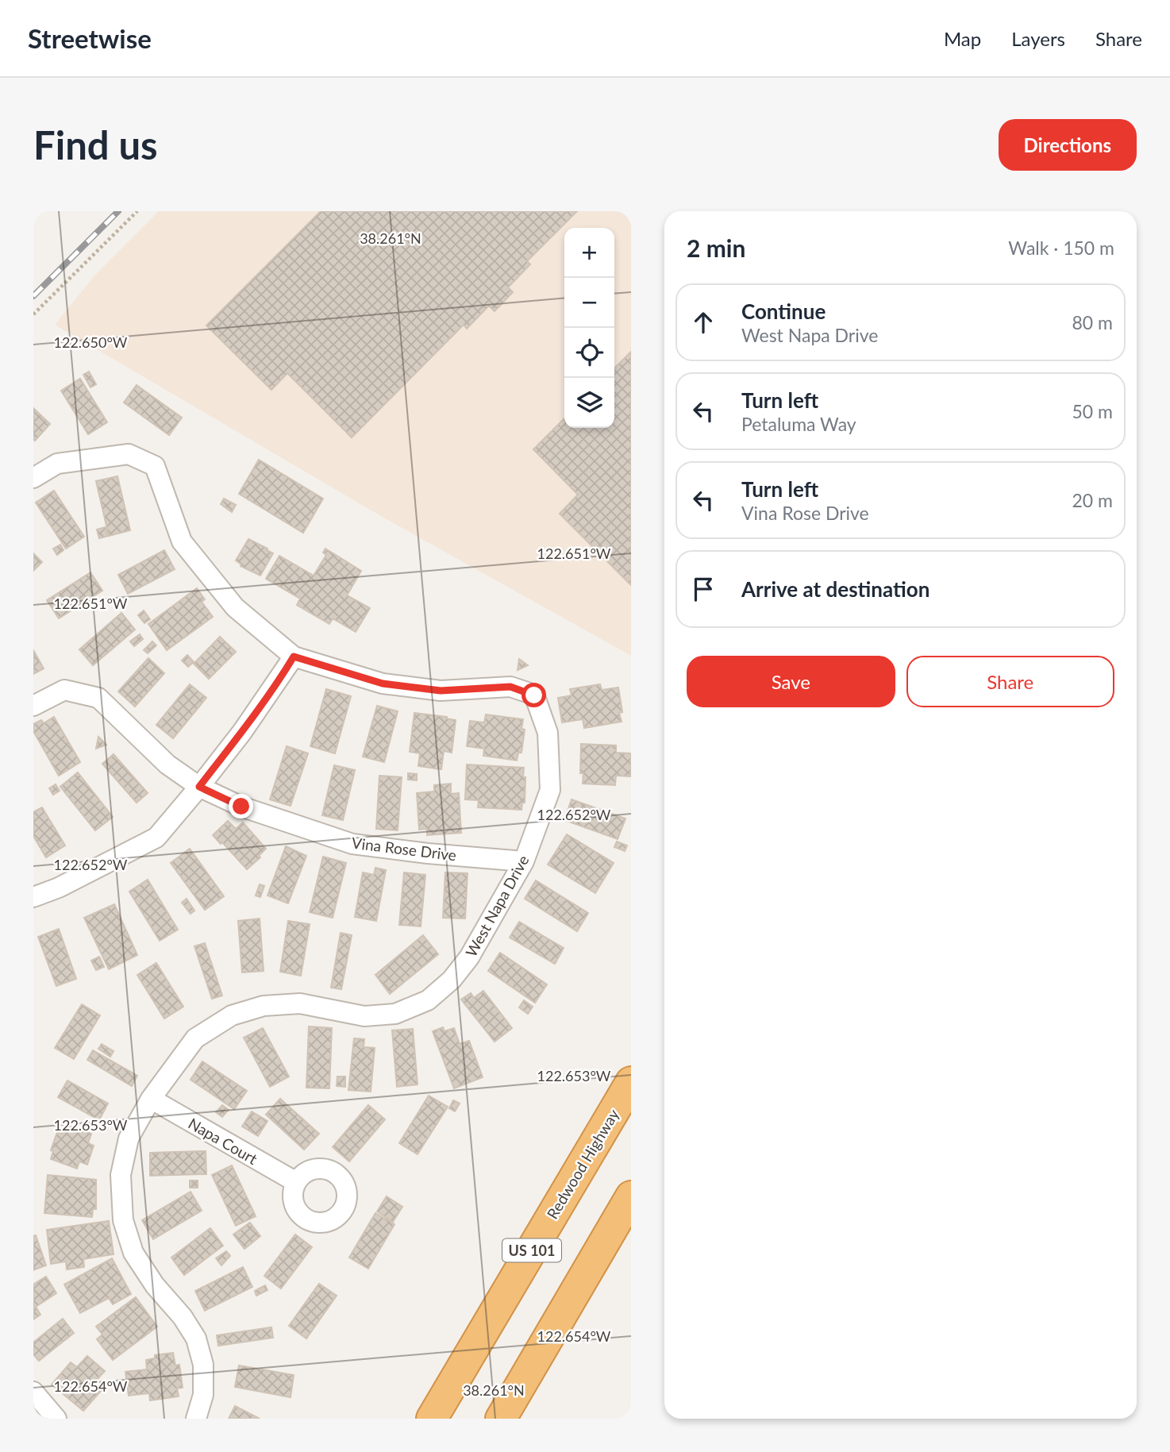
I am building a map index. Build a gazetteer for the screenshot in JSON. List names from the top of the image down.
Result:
{
  "streets": {
    "highway": ["Redwood Highway", "US 101"],
    "street": ["Vina Rose Drive", "West Napa Drive", "Napa Court"]
  },
  "crossings": [
    ["Vina Rose Drive", "West Napa Drive"],
    ["West Napa Drive", "Napa Court"]
  ],
  "page": {
    "header": "Streetwise",
    "nav": ["Map", "Layers", "Share"],
    "buttons": [
      "Directions",
      ["Save", "Share"]
    ],
    "title": "Find us",
    "heading": ["2 min", "Walk · 150 m"],
    "map_buttons": ["+", "−"],
    "list": [
      ["Continue", "West Napa Drive", "80 m"],
      ["Turn left", "Petaluma Way", "50 m"],
      ["Turn left", "Vina Rose Drive", "20 m"],
      "Arrive at destination"
    ]
  },
  "coordinates": [
    "38.261°N",
    "122.650°W",
    "122.651°W",
    "122.652°W",
    "122.653°W",
    "122.654°W"
  ]
}
